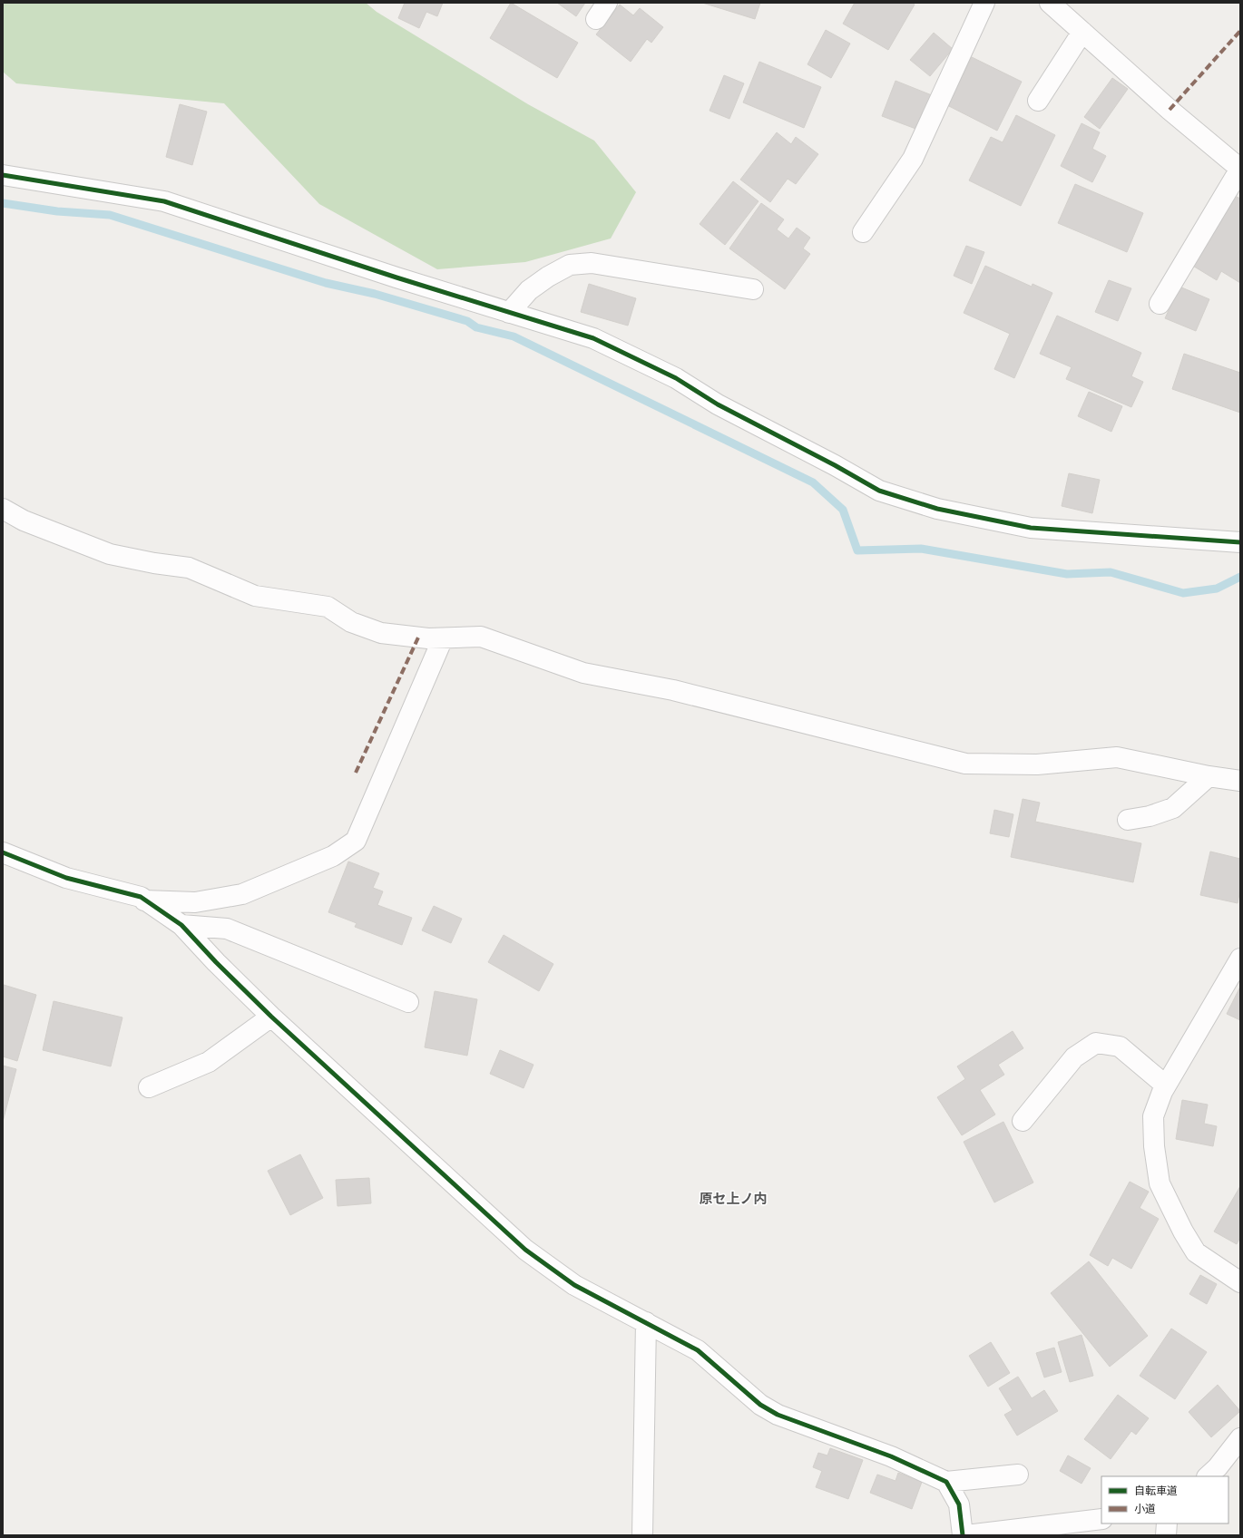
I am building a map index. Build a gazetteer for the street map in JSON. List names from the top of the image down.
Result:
{
  "districts": ["原セ上ノ内"],
  "legend": ["自転車道", "小道"]
}
